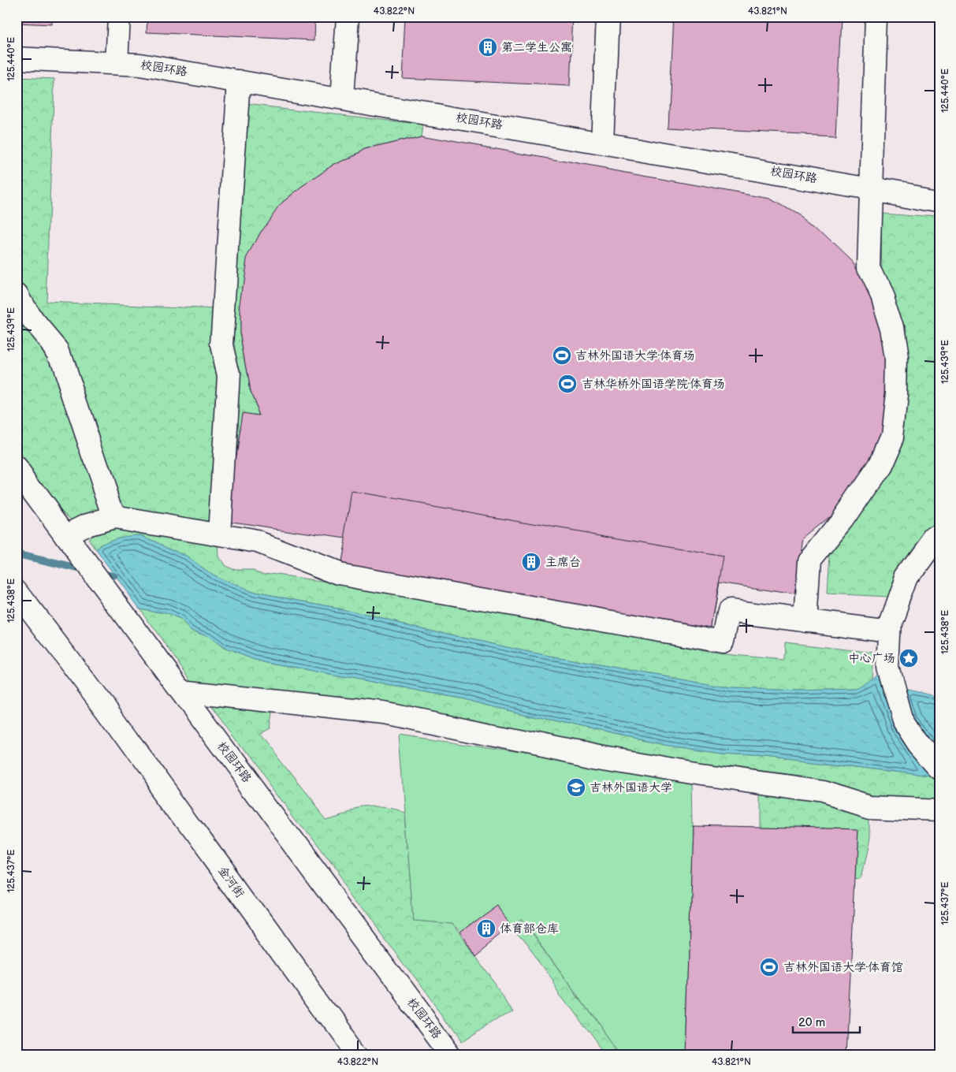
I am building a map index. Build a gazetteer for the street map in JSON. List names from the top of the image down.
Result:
{
  "streets": {
    "street": ["校园环路", "金河街"]
  },
  "places": {
    "building": ["第二学生公寓", "主席台", "体育部仓库"],
    "sports": ["吉林外国语大学·体育场", "吉林华桥外国语学院·体育场", "吉林外国语大学·体育馆"],
    "place": ["中心广场"],
    "school or university": ["吉林外国语大学"]
  },
  "scale_bar": "20 m",
  "coordinates": [
    "43.822°N",
    "43.821°N",
    "125.440°E",
    "125.439°E",
    "125.438°E",
    "125.437°E"
  ]
}
